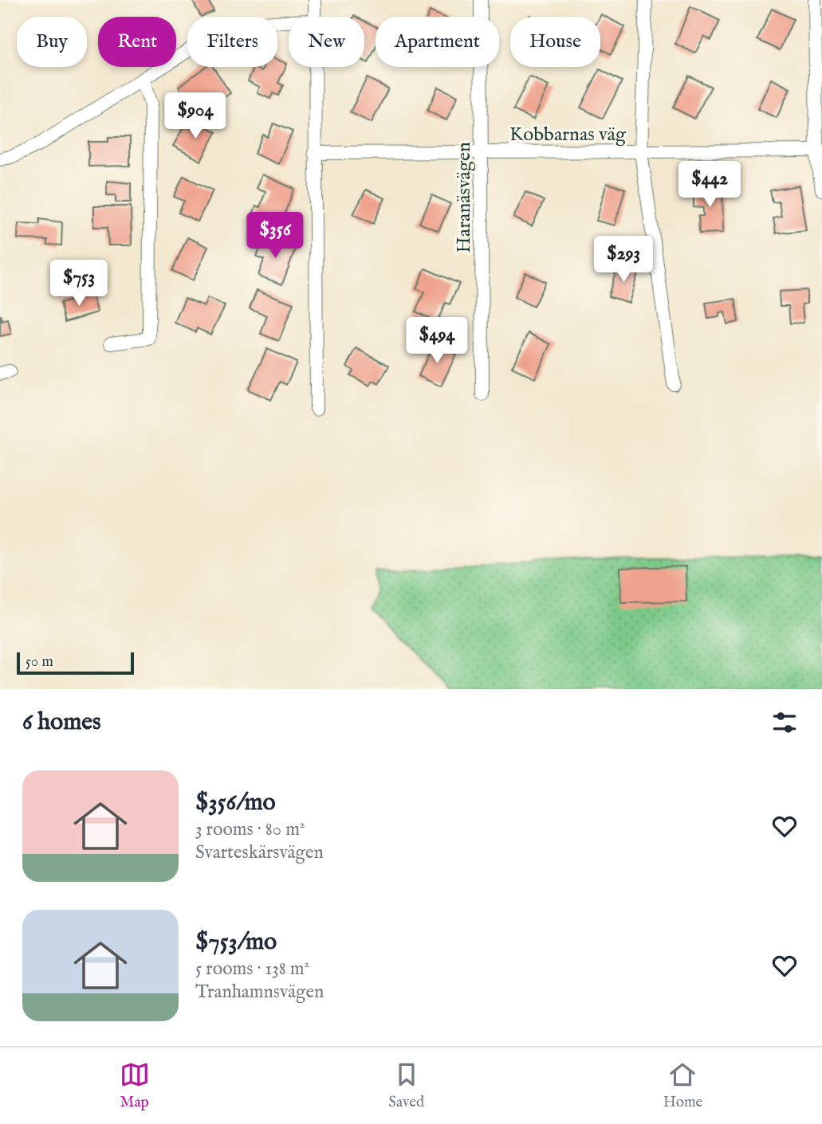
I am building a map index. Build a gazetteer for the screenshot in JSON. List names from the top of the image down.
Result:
{
  "streets": {
    "street": ["Kobbarnas väg", "Haranäsvägen"]
  },
  "crossings": [
    ["Kobbarnas väg", "Haranäsvägen"]
  ],
  "scale_bar": "50 m",
  "page": {
    "chip": [
      "Buy",
      "Rent",
      "Filters",
      "New",
      "Apartment",
      "House"
    ],
    "price": [
      "$904",
      "$442",
      "$356",
      "$293",
      "$753",
      "$494"
    ],
    "scale": "50 m",
    "heading": "6 homes",
    "list": [
      {
        "name": "$356/mo",
        "note": "3 rooms · 80 m² · Svarteskärsvägen"
      },
      {
        "name": "$753/mo",
        "note": "5 rooms · 138 m² · Tranhamnsvägen"
      }
    ],
    "tabs": ["Map", "Saved", "Home"]
  }
}
